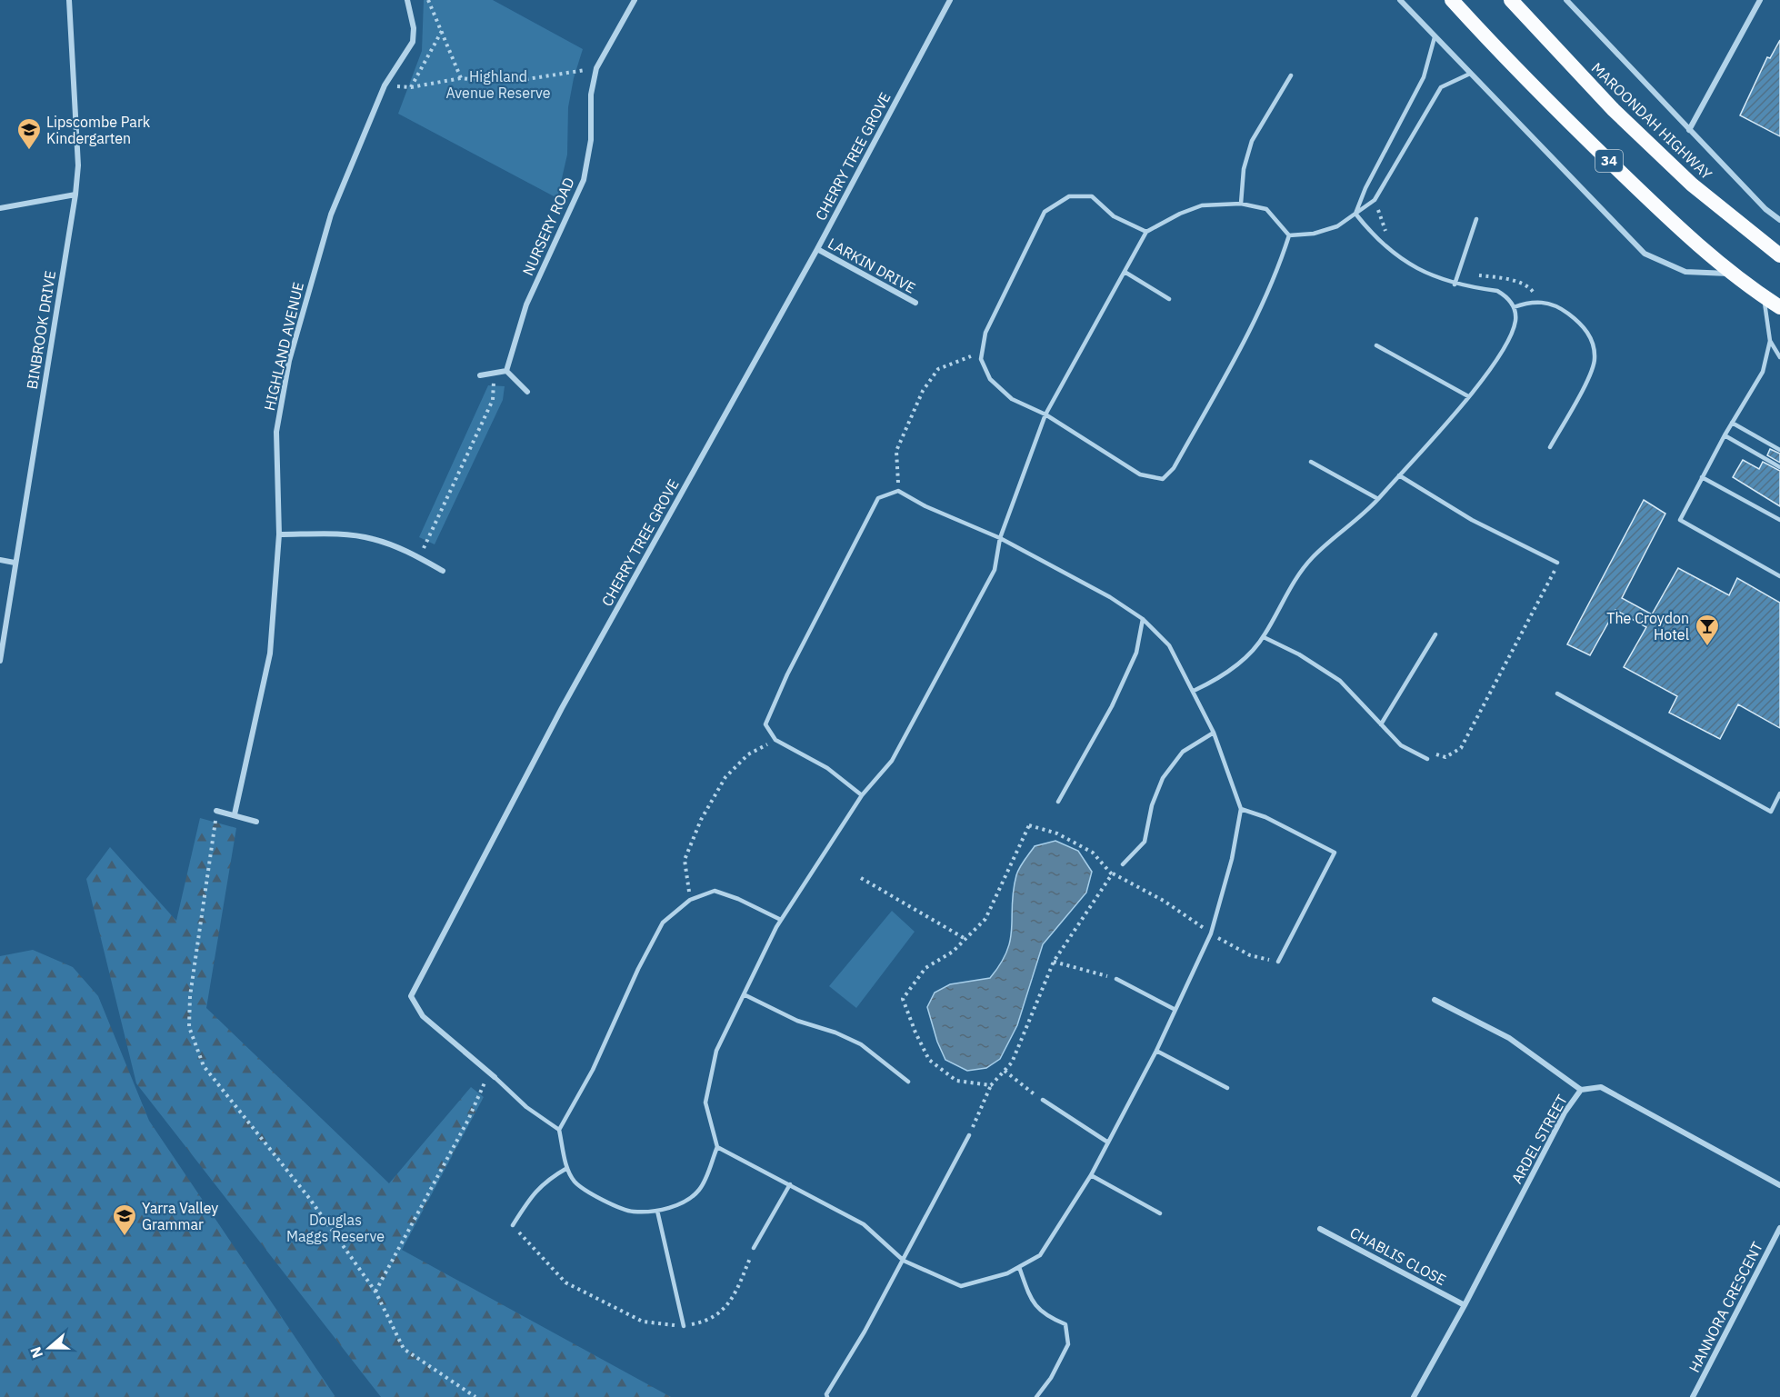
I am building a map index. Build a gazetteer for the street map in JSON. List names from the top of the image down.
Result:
{
  "streets": {
    "highway": ["MAROONDAH HIGHWAY", "34"],
    "street": [
      "CHERRY TREE GROVE",
      "NURSERY ROAD",
      "LARKIN DRIVE",
      "BINBROOK DRIVE",
      "HIGHLAND AVENUE",
      "ARDEL STREET",
      "CHABLIS CLOSE",
      "HANNORA CRESCENT"
    ]
  },
  "crossings": [
    ["CHERRY TREE GROVE", "LARKIN DRIVE"],
    ["ARDEL STREET", "CHABLIS CLOSE"]
  ],
  "parks": ["Highland Avenue Reserve", "Douglas Maggs Reserve"],
  "places": {
    "school or university": ["Lipscombe Park Kindergarten", "Yarra Valley Grammar"],
    "bar": ["The Croydon Hotel"]
  },
  "north": "left"
}
